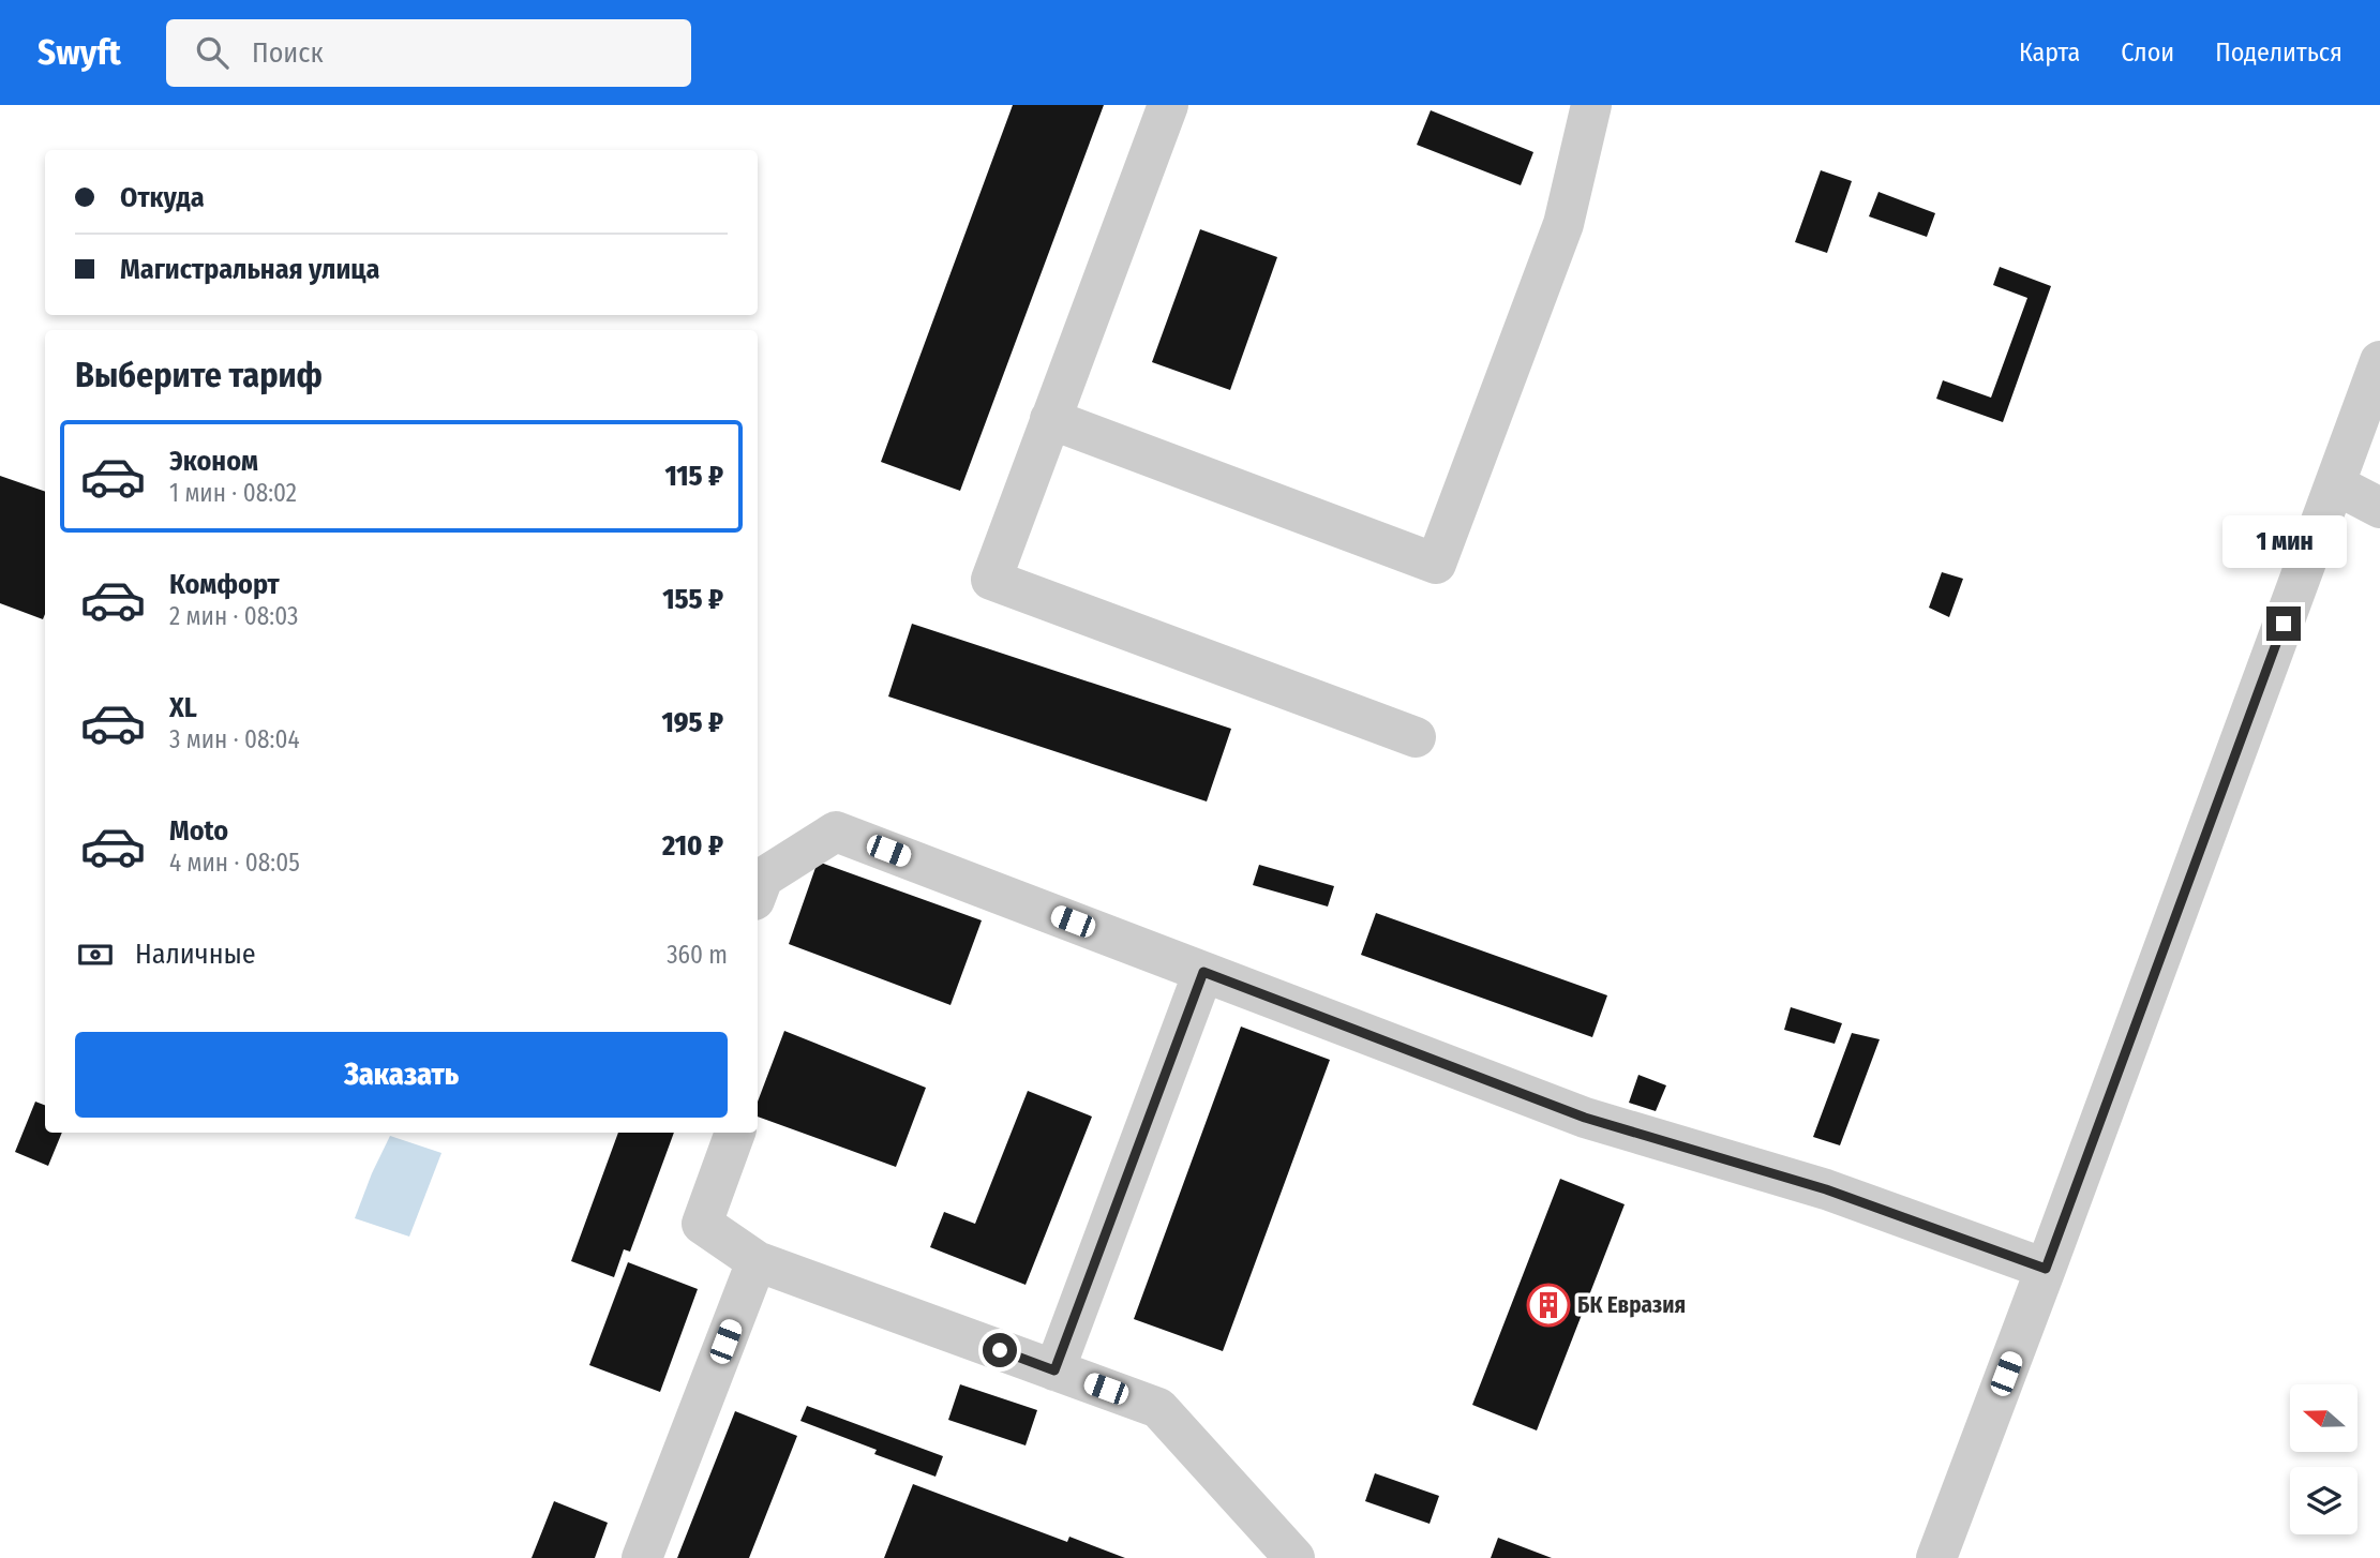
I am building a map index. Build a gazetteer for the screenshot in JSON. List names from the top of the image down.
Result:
{
  "places": {
    "building": ["БК Евразия"]
  },
  "north": "left",
  "page": {
    "header": "Swyft",
    "search": "Поиск",
    "nav": ["Карта", "Слои", "Поделиться"],
    "banner": ["Откуда", "Магистральная улица"],
    "heading": "Выберите тариф",
    "list": [
      {
        "name": "Эконом",
        "note": "1 мин · 08:02",
        "value": "115 ₽"
      },
      {
        "name": "Комфорт",
        "note": "2 мин · 08:03",
        "value": "155 ₽"
      },
      {
        "name": "XL",
        "note": "3 мин · 08:04",
        "value": "195 ₽"
      },
      {
        "name": "Moto",
        "note": "4 мин · 08:05",
        "value": "210 ₽"
      }
    ],
    "bubble": "1 мин",
    "pay": ["Наличные", "360 m"],
    "buttons": "Заказать"
  }
}
